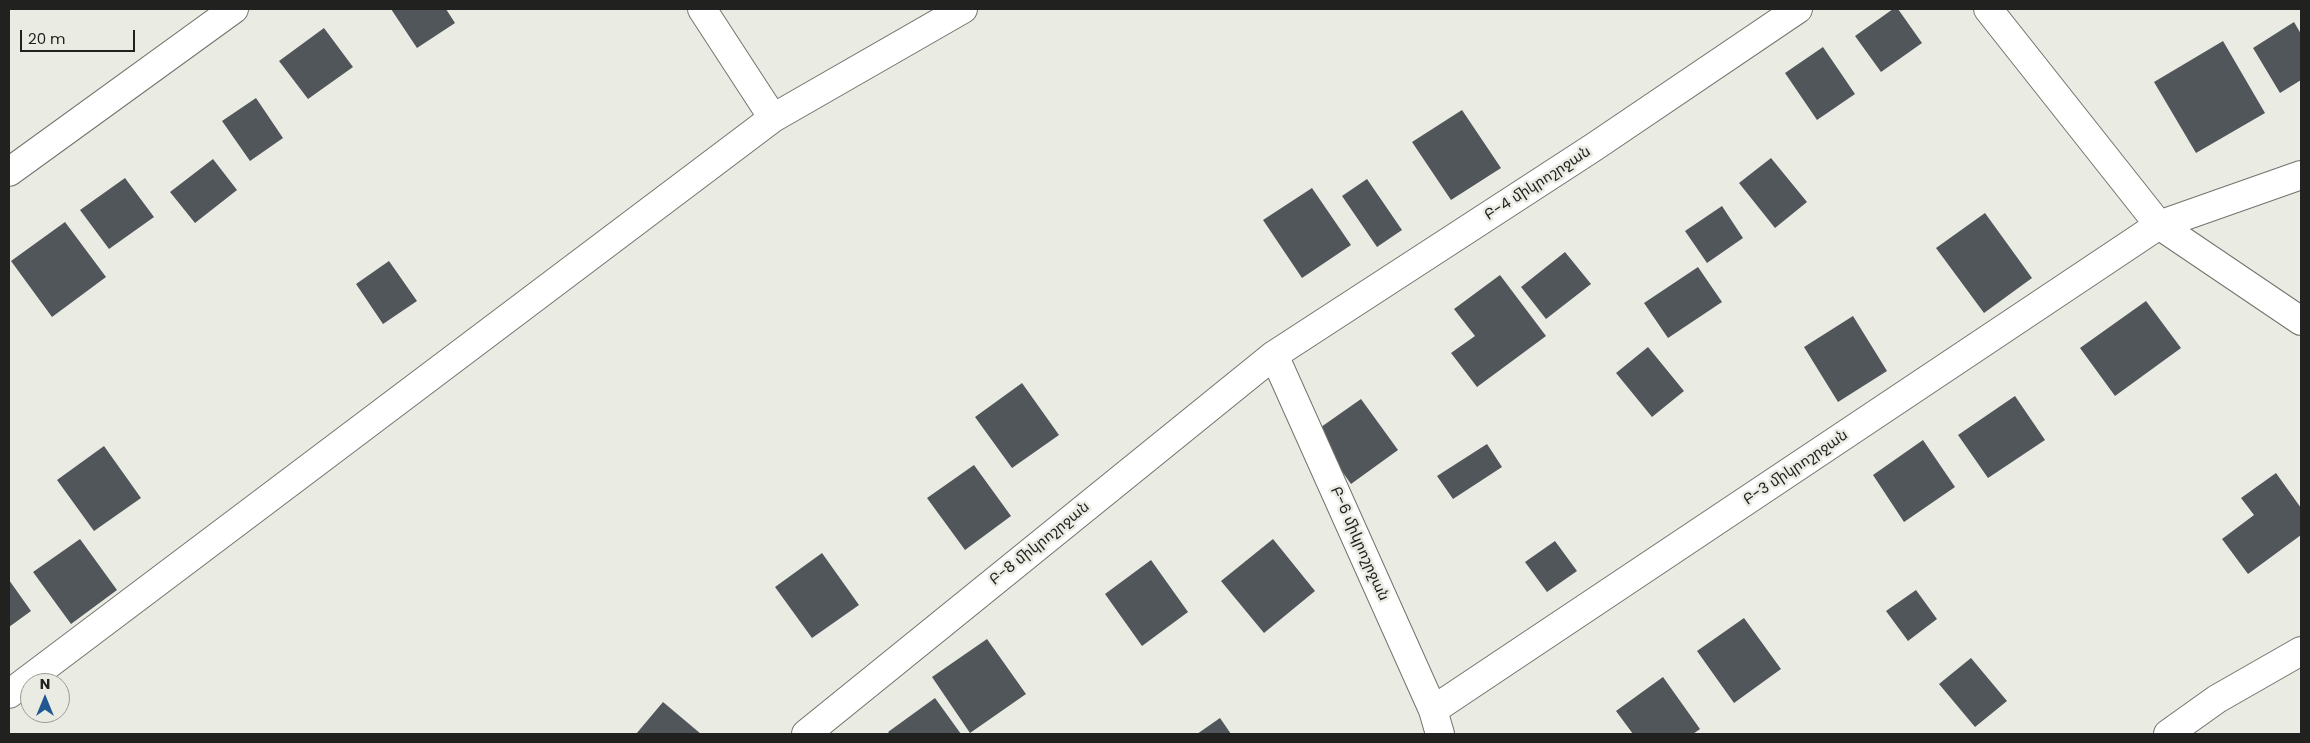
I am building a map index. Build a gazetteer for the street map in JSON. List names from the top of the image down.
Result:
{
  "streets": {
    "street": [
      "Բ-4 միկրոշրջան",
      "Բ-3 միկրոշրջան",
      "Բ-8 միկրոշրջան",
      "Բ-6 միկրոշրջան"
    ]
  },
  "crossings": [
    ["Բ-4 միկրոշրջան", "Բ-8 միկրոշրջան"],
    ["Բ-4 միկրոշրջան", "Բ-6 միկրոշրջան"],
    ["Բ-3 միկրոշրջան", "Բ-6 միկրոշրջան"],
    ["Բ-8 միկրոշրջան", "Բ-6 միկրոշրջան"]
  ],
  "scale_bar": "20 m",
  "north": "top"
}
